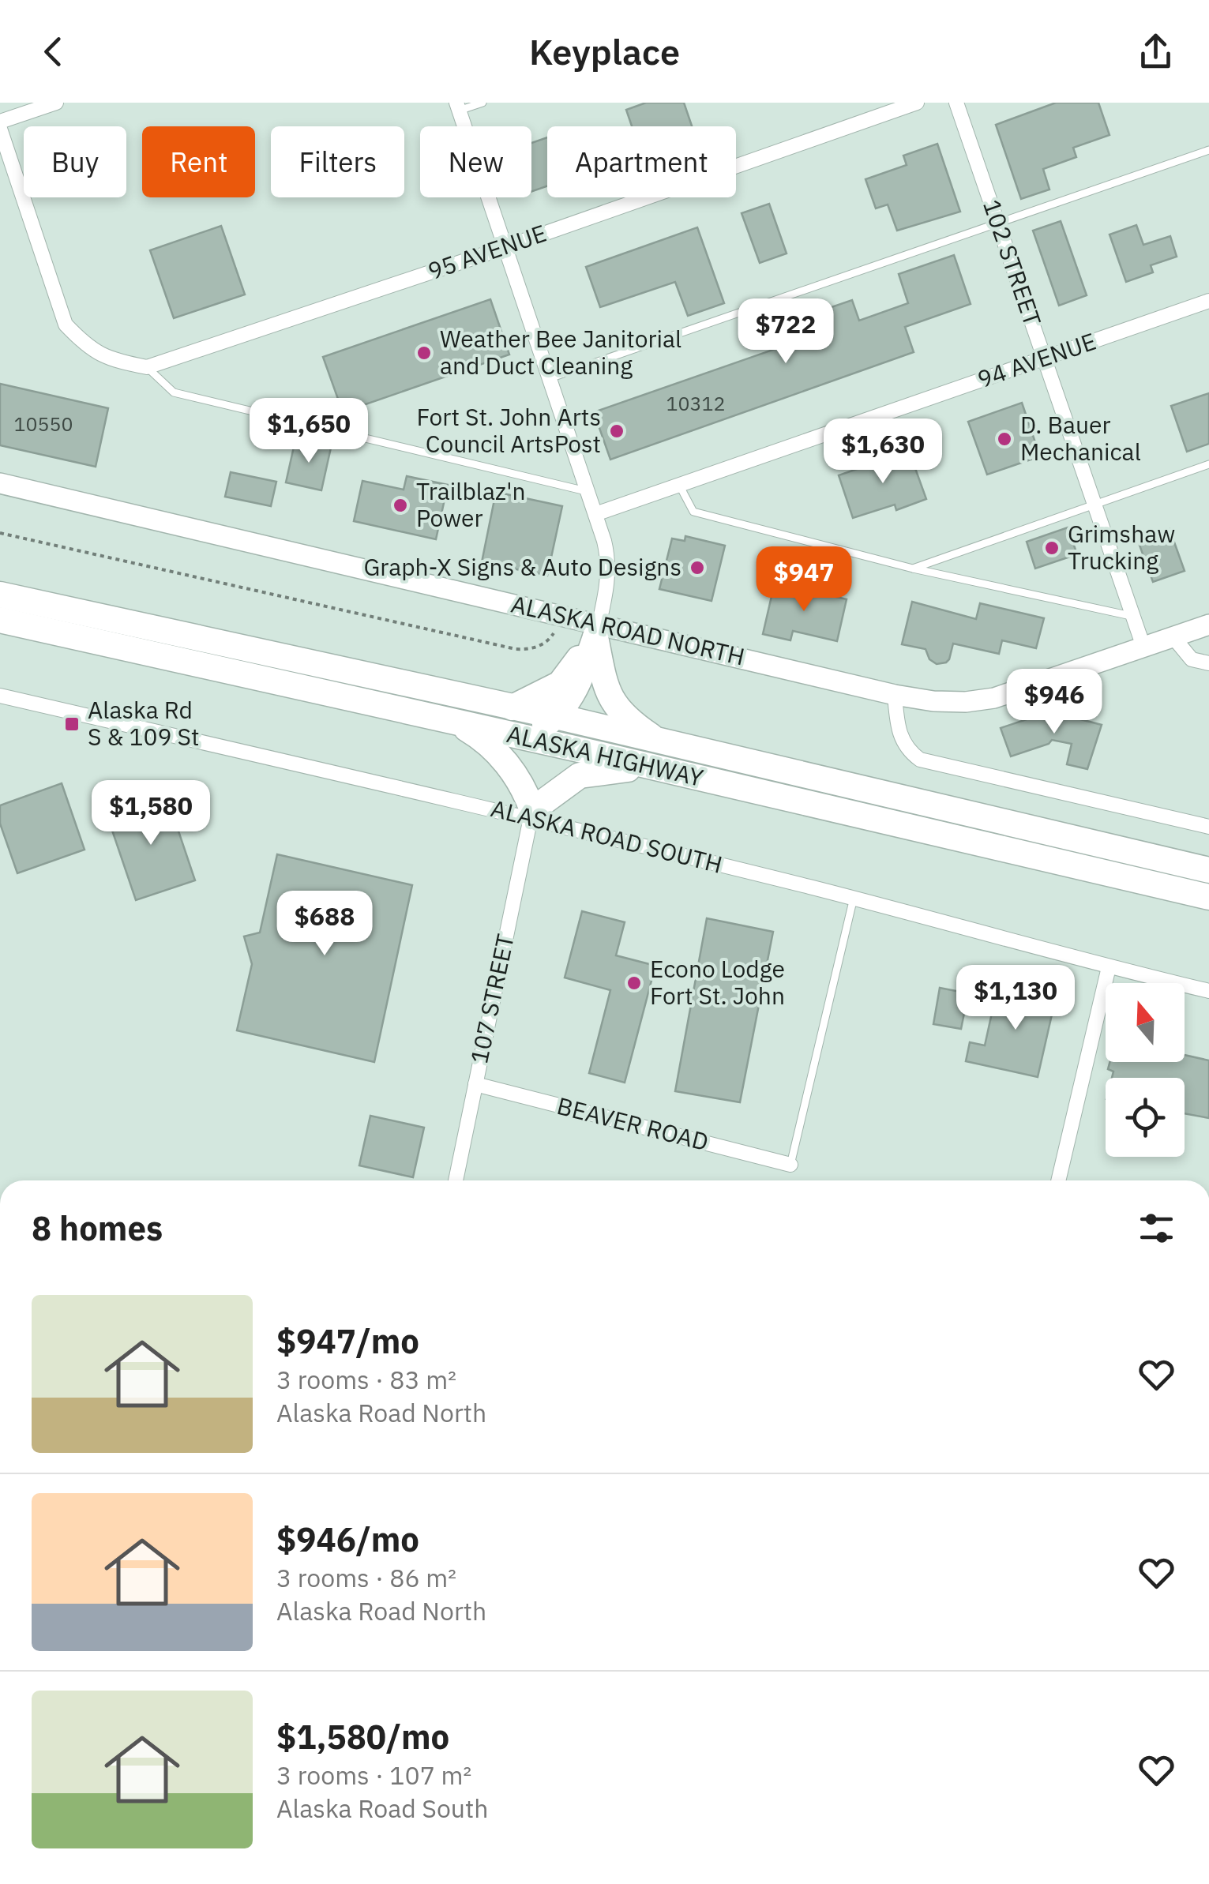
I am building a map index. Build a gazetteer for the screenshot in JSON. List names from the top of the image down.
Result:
{
  "streets": {
    "highway": ["ALASKA HIGHWAY"],
    "street": [
      "95 AVENUE",
      "102 STREET",
      "94 AVENUE",
      "ALASKA ROAD NORTH",
      "ALASKA ROAD SOUTH",
      "107 STREET",
      "BEAVER ROAD"
    ]
  },
  "crossings": [
    ["102 STREET", "94 AVENUE"],
    ["102 STREET", "ALASKA ROAD NORTH"],
    ["ALASKA ROAD SOUTH", "107 STREET"],
    ["107 STREET", "BEAVER ROAD"]
  ],
  "places": {
    "other": [
      "Weather Bee Janitorial and Duct Cleaning",
      "Fort St. John Arts Council ArtsPost",
      "D. Bauer Mechanical",
      "Trailblaz'n Power",
      "Grimshaw Trucking",
      "Graph-X Signs & Auto Designs",
      "Econo Lodge Fort St. John"
    ],
    "transit": ["Alaska Rd S & 109 St"]
  },
  "house_numbers": ["10312", "10550"],
  "north": "top",
  "page": {
    "header": "Keyplace",
    "chip": [
      "Buy",
      "Rent",
      "Filters",
      "New",
      "Apartment"
    ],
    "price": [
      "$722",
      "$1,650",
      "$1,630",
      "$947",
      "$946",
      "$1,580",
      "$688",
      "$1,130"
    ],
    "heading": "8 homes",
    "list": [
      {
        "name": "$947/mo",
        "note": "3 rooms · 83 m² · Alaska Road North"
      },
      {
        "name": "$946/mo",
        "note": "3 rooms · 86 m² · Alaska Road North"
      },
      {
        "name": "$1,580/mo",
        "note": "3 rooms · 107 m² · Alaska Road South"
      }
    ]
  }
}
